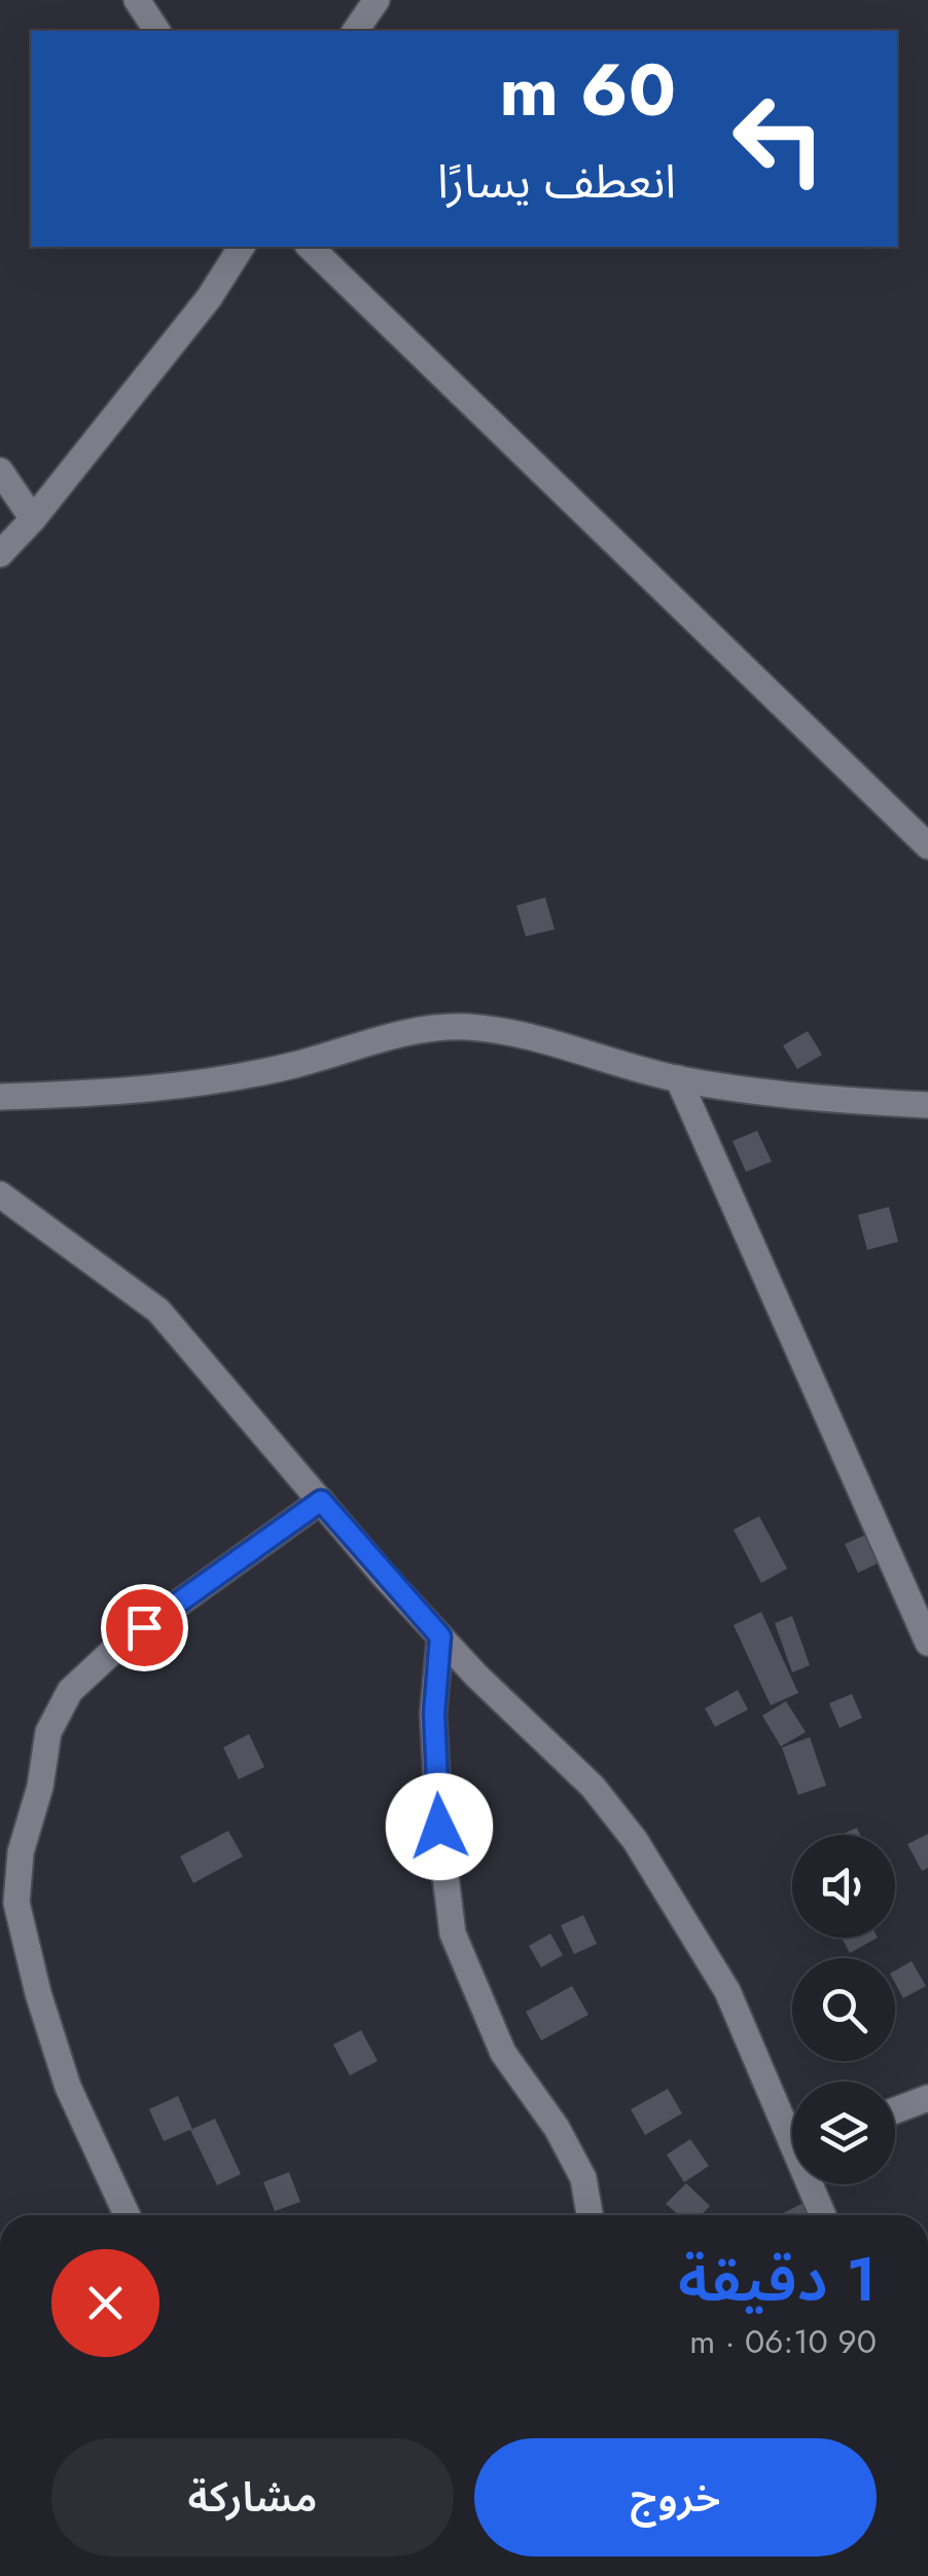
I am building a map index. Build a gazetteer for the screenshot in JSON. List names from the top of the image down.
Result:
{
  "page": {
    "turn": ["60 m", "انعطف يسارًا"],
    "heading": ["1 دقيقة", "90 m · 06:10"],
    "buttons": ["خروج", "مشاركة"]
  }
}
